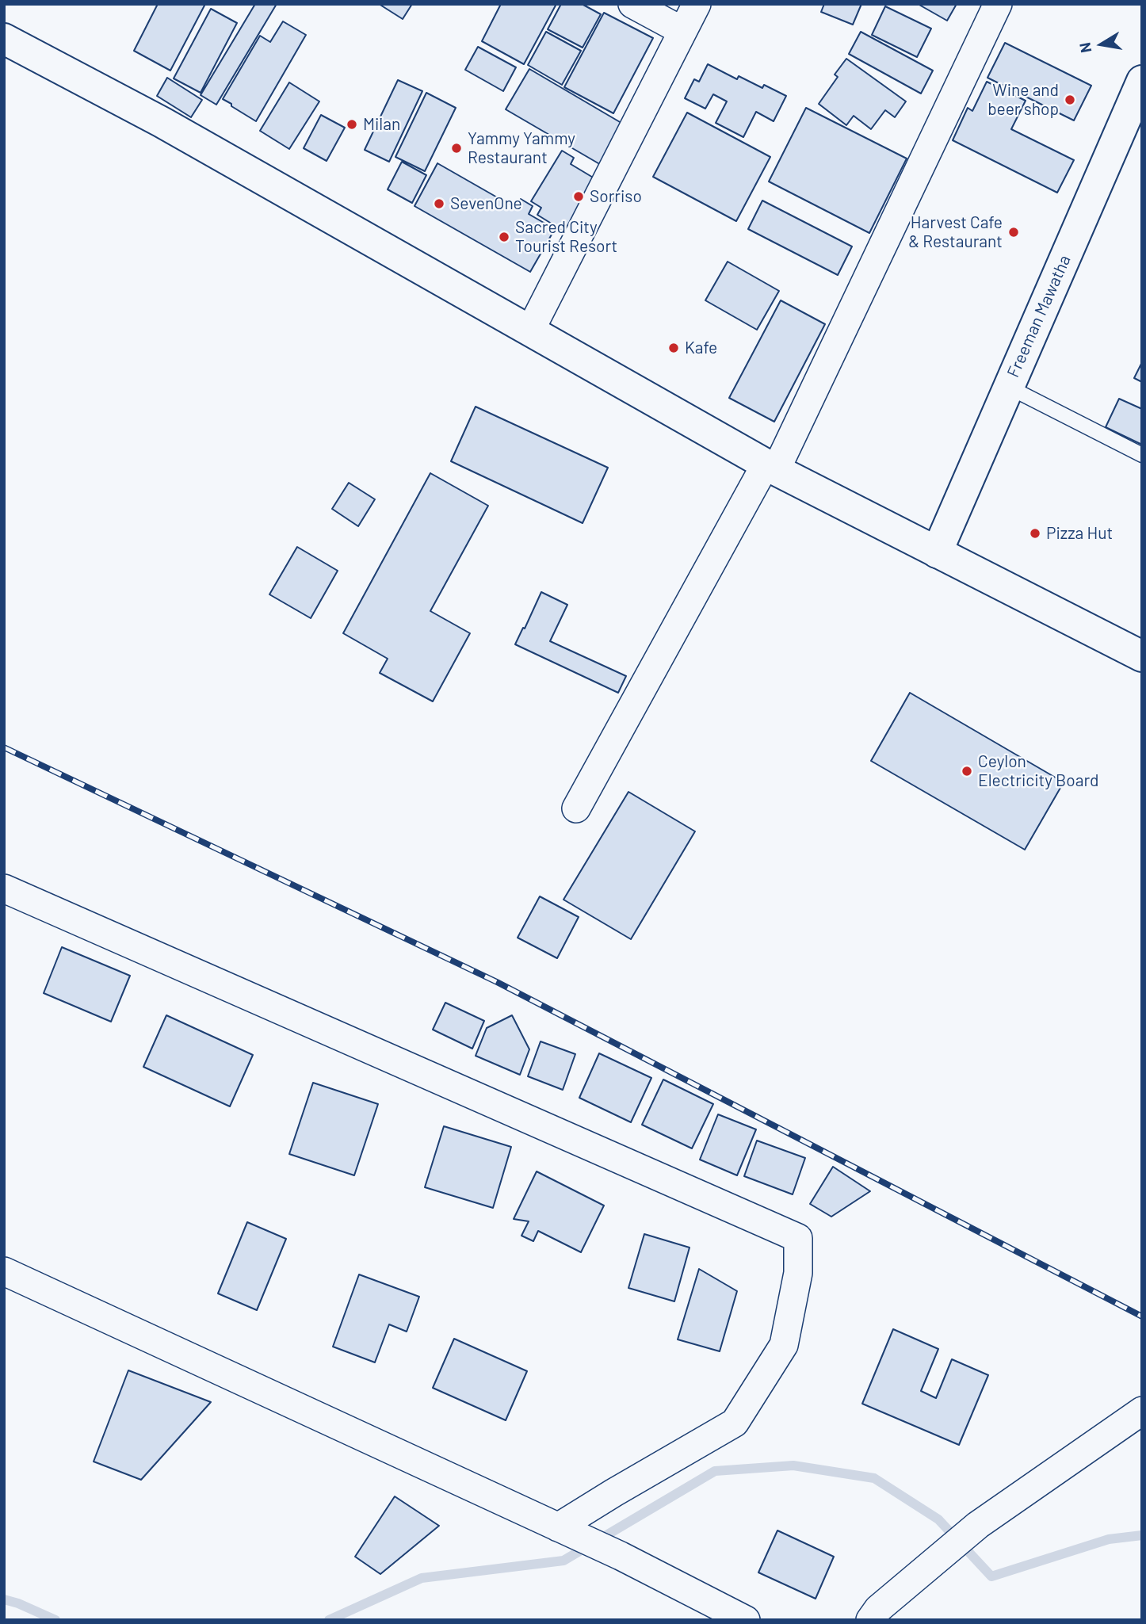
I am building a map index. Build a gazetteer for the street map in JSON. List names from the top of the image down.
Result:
{
  "streets": {
    "main road": ["Freeman Mawatha"]
  },
  "places": [
    "Wine and beer shop",
    "Milan",
    "Yammy Yammy Restaurant",
    "Sorriso",
    "SevenOne",
    "Harvest Cafe & Restaurant",
    "Sacred City Tourist Resort",
    "Kafe",
    "Pizza Hut",
    "Ceylon Electricity Board"
  ],
  "north": "left"
}
